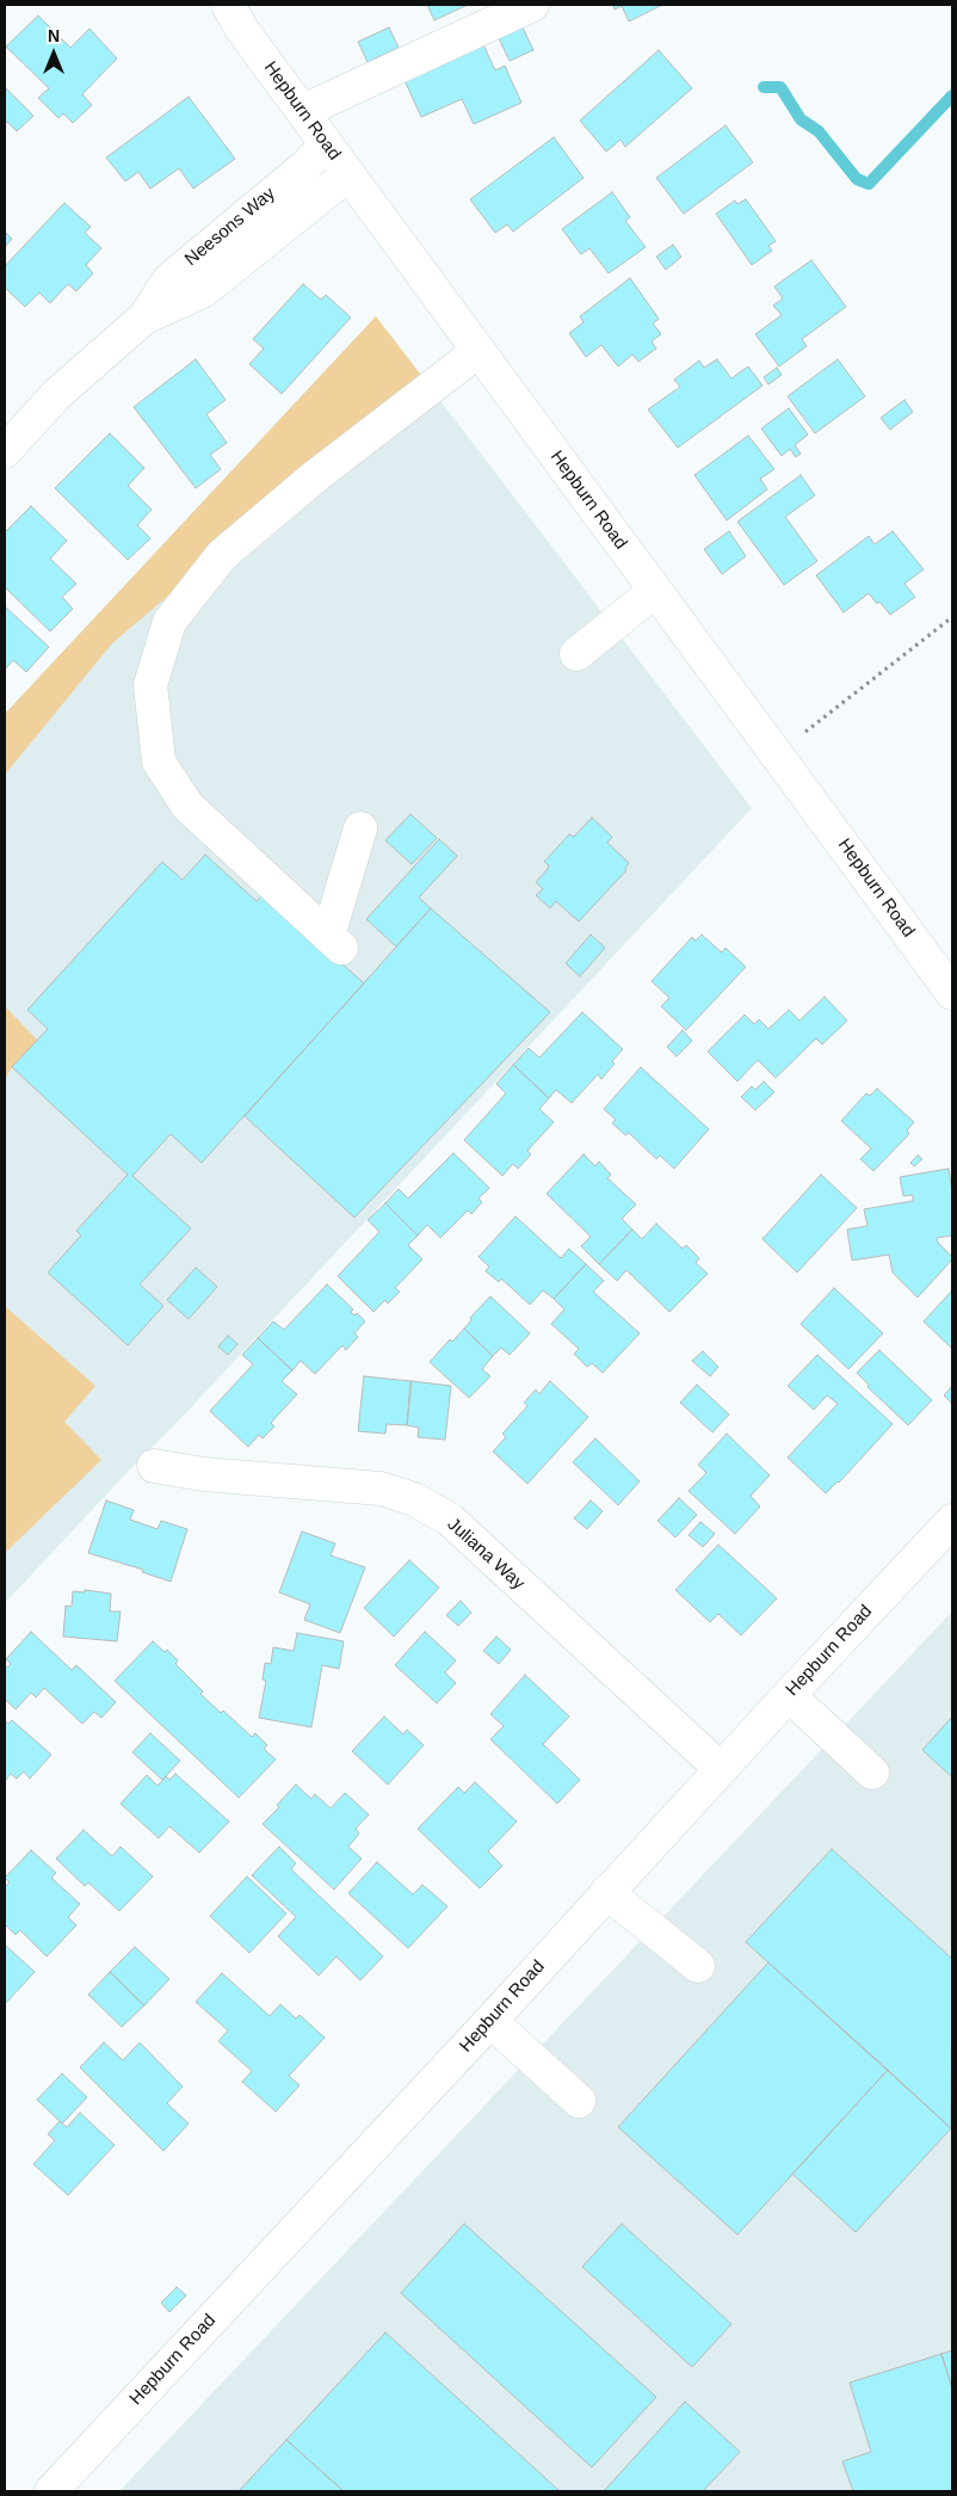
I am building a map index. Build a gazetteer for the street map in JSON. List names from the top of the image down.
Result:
{
  "streets": {
    "street": ["Hepburn Road", "Neesons Way", "Juliana Way"]
  },
  "crossings": [
    ["Hepburn Road", "Neesons Way"],
    ["Hepburn Road", "Juliana Way"]
  ],
  "north": "top"
}
